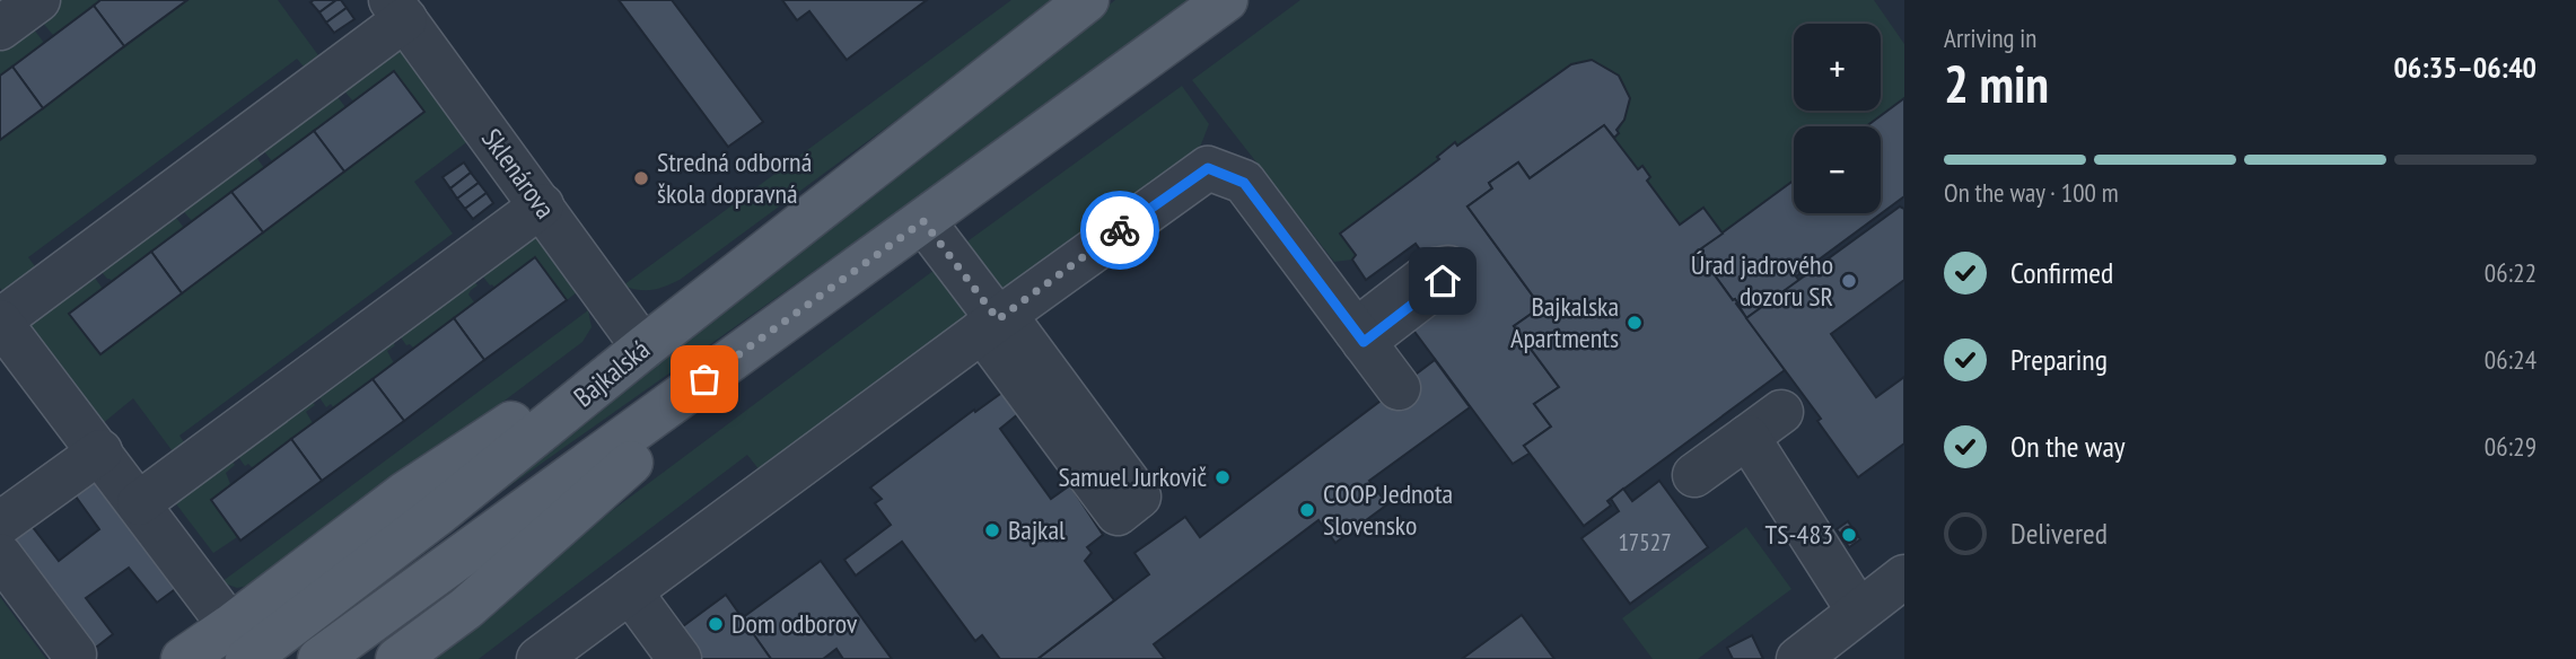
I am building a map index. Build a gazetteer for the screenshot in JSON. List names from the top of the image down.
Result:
{
  "streets": {
    "main road": ["Bajkalská"],
    "street": ["Sklenárova"]
  },
  "crossings": [
    ["Sklenárova", "Bajkalská"]
  ],
  "places": [
    "Stredná odborná škola dopravná",
    "Úrad jadrového dozoru SR",
    "Bajkalska Apartments",
    "Samuel Jurkovič",
    "COOP Jednota Slovensko",
    "Bajkal",
    "TS-483",
    "Dom odborov"
  ],
  "house_numbers": ["17527"],
  "page": {
    "heading": ["2 min", "Arriving in", "06:35–06:40"],
    "map_buttons": ["+", "−"],
    "bar": "On the way · 100 m",
    "list": [
      ["Confirmed", "06:22"],
      ["Preparing", "06:24"],
      ["On the way", "06:29"],
      "Delivered"
    ]
  }
}
